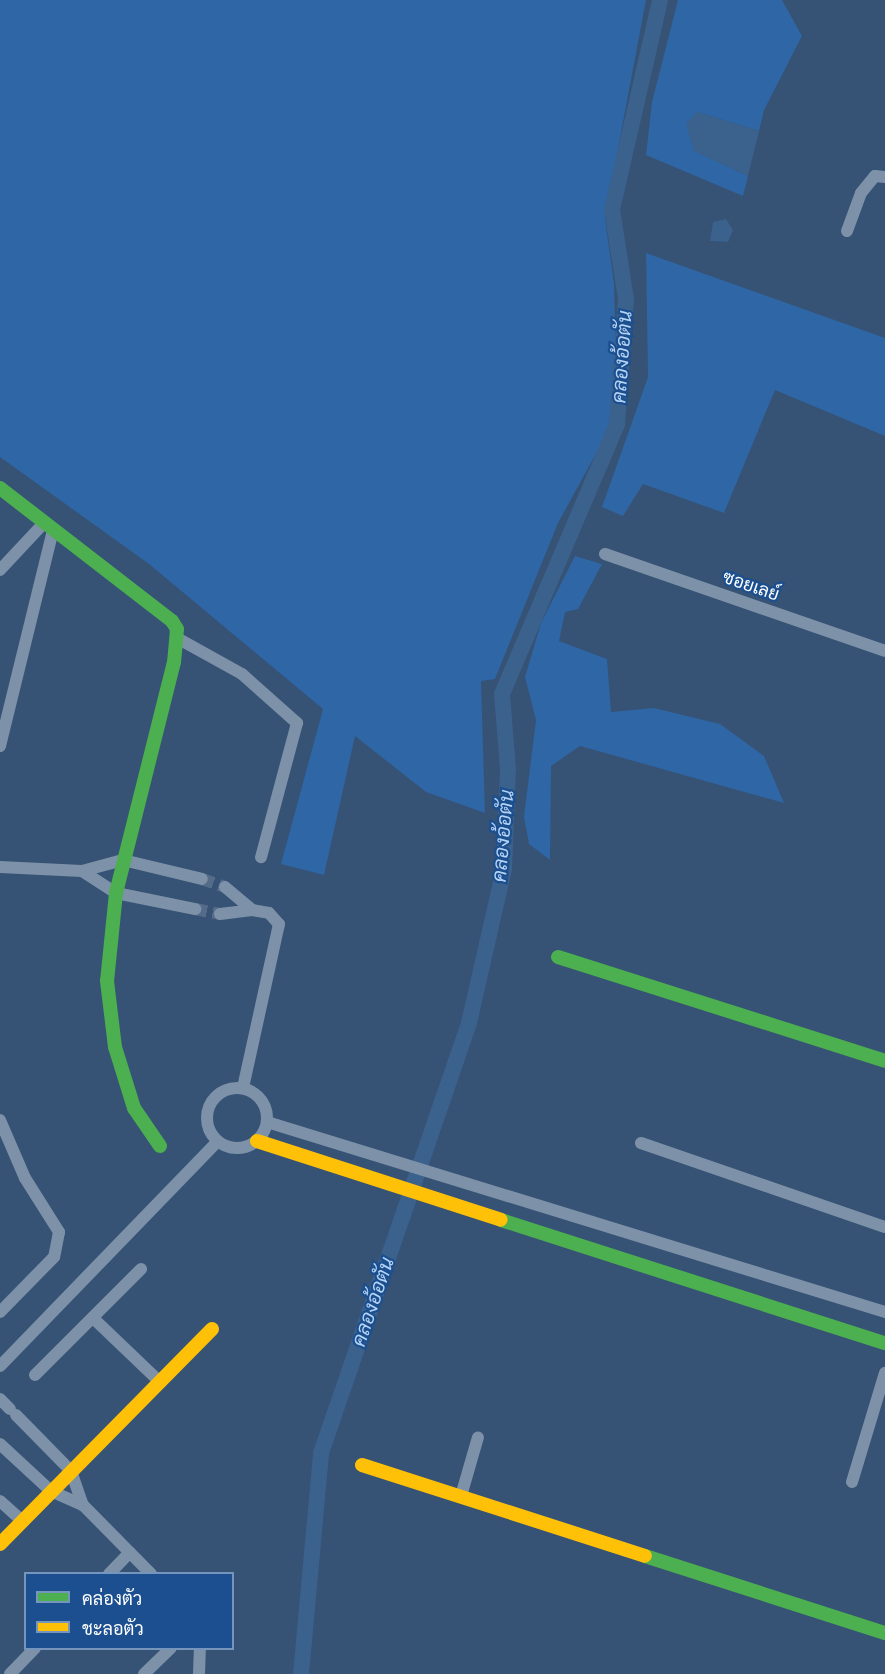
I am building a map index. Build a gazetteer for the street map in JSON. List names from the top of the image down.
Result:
{
  "streets": {
    "street": ["ซอยเลย์"]
  },
  "water": ["คลองอ้อตัน"],
  "legend": ["คล่องตัว", "ชะลอตัว"]
}
